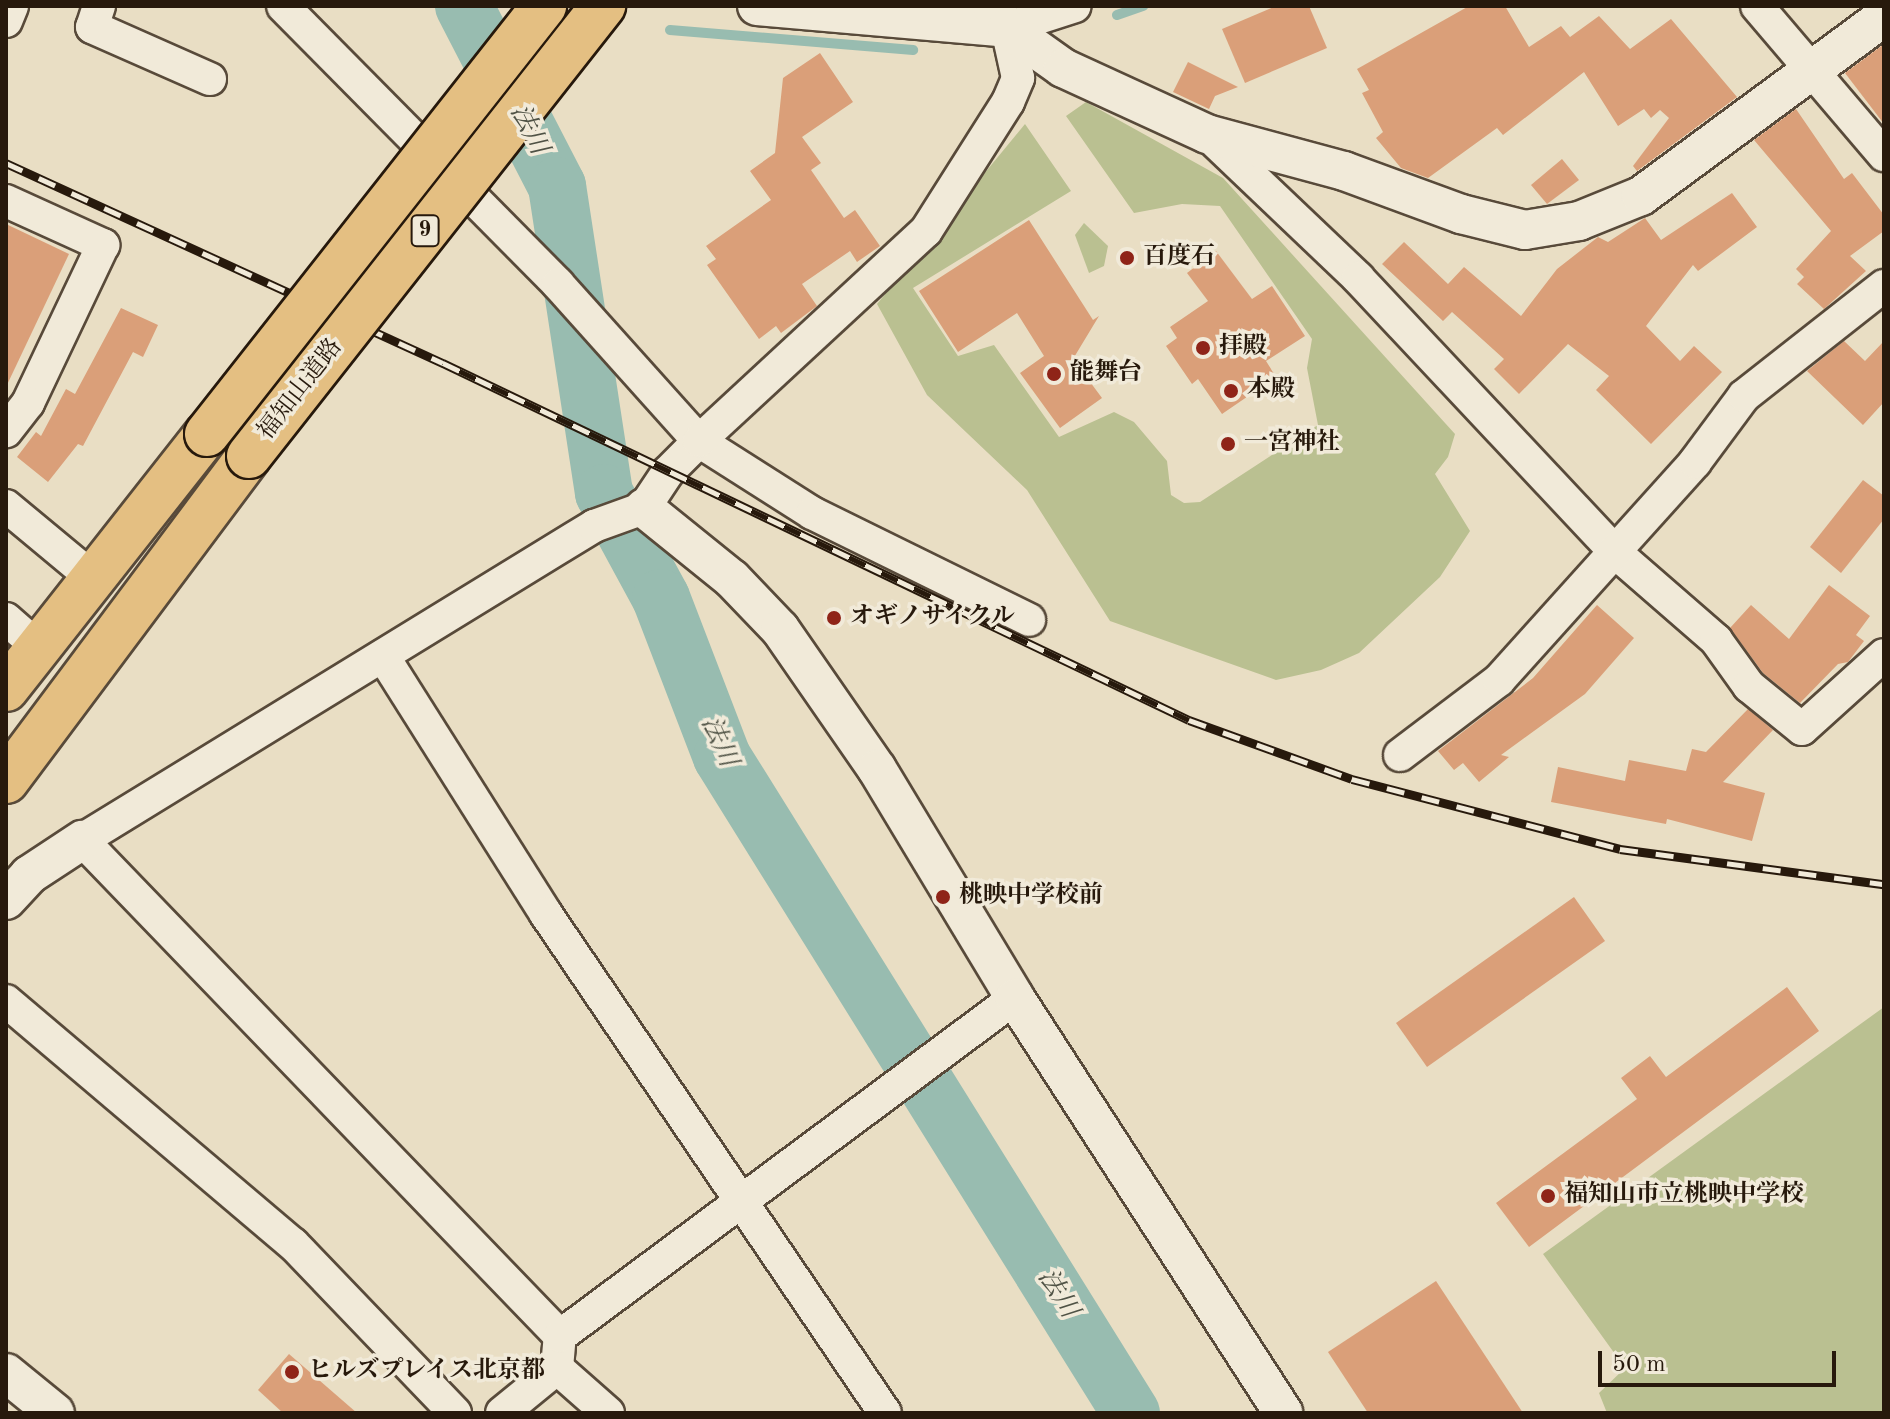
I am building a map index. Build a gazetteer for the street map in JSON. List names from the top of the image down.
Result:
{
  "streets": {
    "highway": ["9", "福知山道路"]
  },
  "water": ["法川"],
  "places": [
    "百度石",
    "拝殿",
    "能舞台",
    "本殿",
    "一宮神社",
    "オギノサイクル",
    "桃映中学校前",
    "福知山市立桃映中学校",
    "ヒルズプレイス北京都"
  ],
  "scale_bar": "50 m"
}
